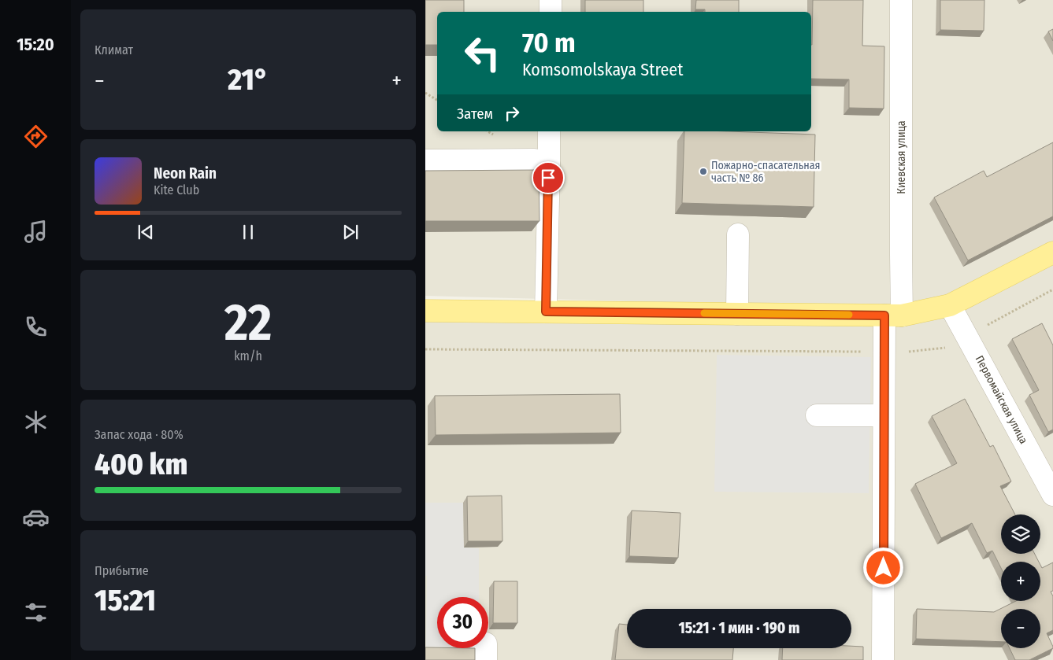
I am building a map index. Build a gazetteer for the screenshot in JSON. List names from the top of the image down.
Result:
{
  "streets": {
    "street": ["Киевская улица", "Первомайская улица"]
  },
  "places": ["Пожарно-спасательная часть № 86"],
  "page": {
    "tabs": "15:20",
    "tile": [
      "Климат",
      ["22", "km/h"],
      ["Запас хода · 80%", "400 km"],
      ["Прибытие", "15:21"]
    ],
    "turn": ["70 m", "Komsomolskaya Street"],
    "heat": ["−", "21°", "+"],
    "then": "Затем",
    "song": ["Neon Rain", "Kite Club"],
    "map_buttons": ["+", "−"],
    "limit": "30",
    "trip": "15:21 · 1 мин · 190 m"
  }
}
